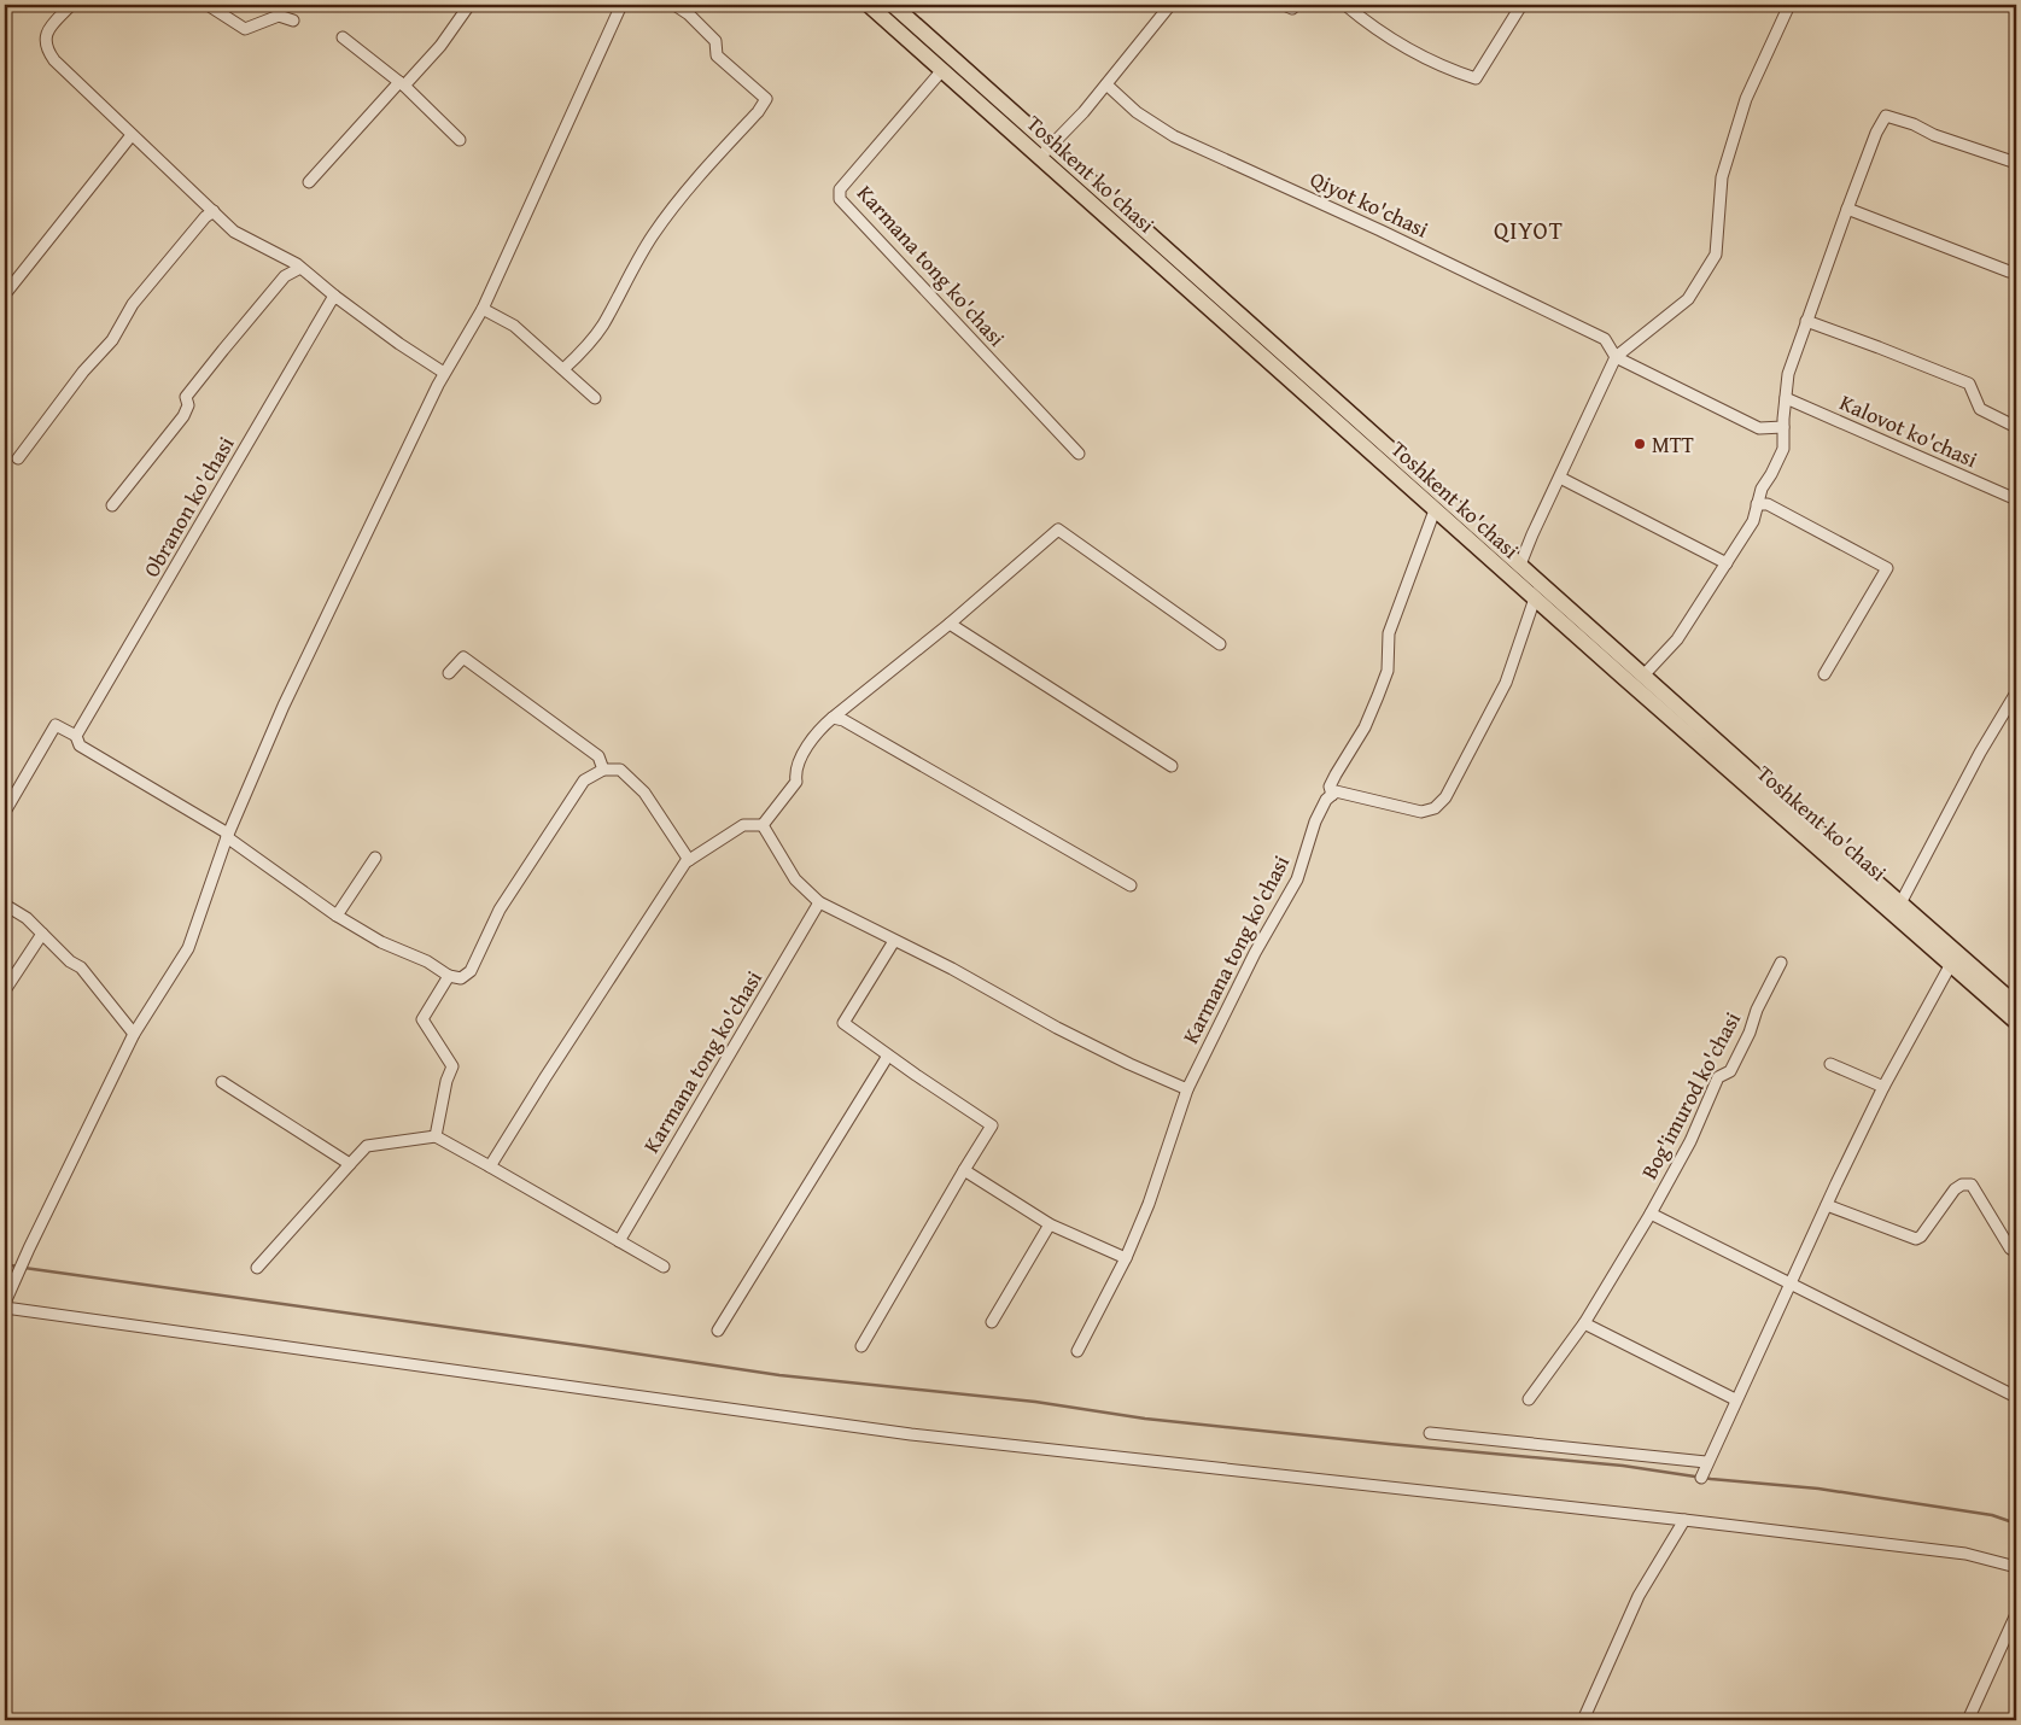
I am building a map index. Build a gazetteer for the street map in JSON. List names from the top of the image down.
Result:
{
  "streets": {
    "highway": ["Toshkent ko'chasi"],
    "street": [
      "Qiyot ko'chasi",
      "Karmana tong ko'chasi",
      "Kalovot ko'chasi",
      "Obranon ko'chasi",
      "Bog'imurod ko'chasi"
    ]
  },
  "crossings": [
    ["Toshkent ko'chasi", "Karmana tong ko'chasi"]
  ],
  "districts": ["QIYOT"],
  "places": ["MTT"]
}
